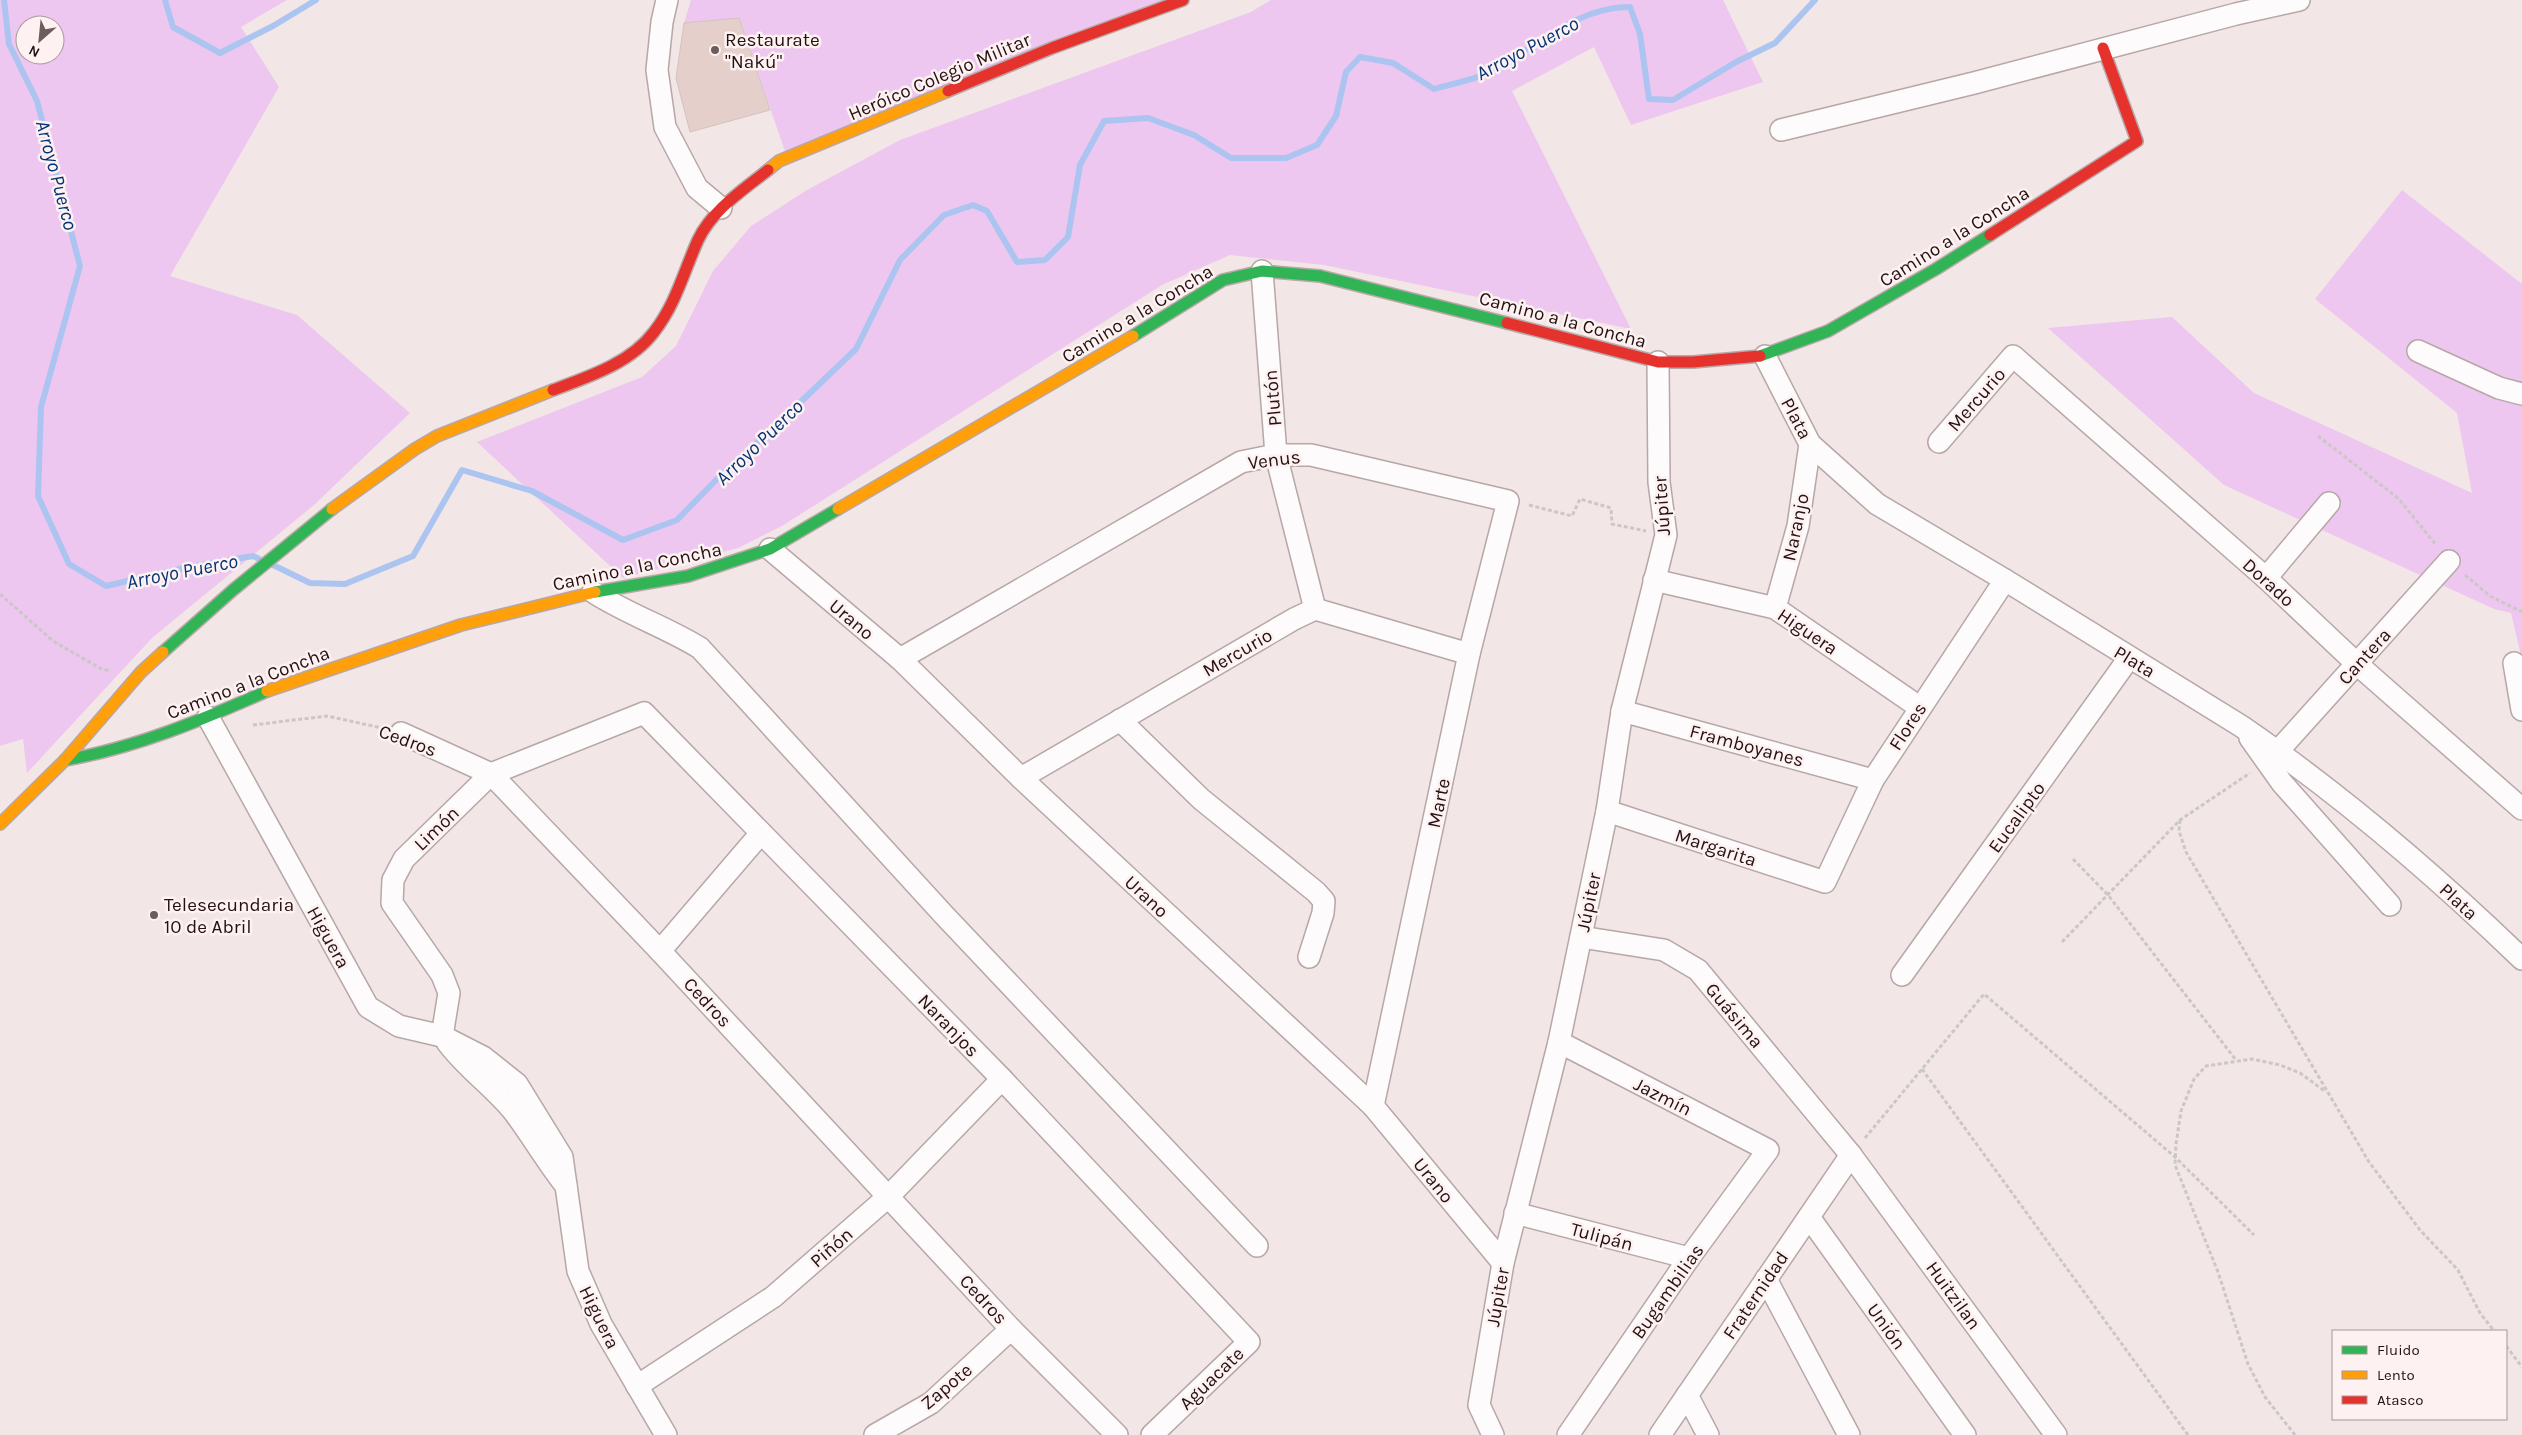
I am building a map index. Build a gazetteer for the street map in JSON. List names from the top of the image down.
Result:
{
  "streets": {
    "street": [
      "Heróico Colegio Militar",
      "Camino a la Concha",
      "Plutón",
      "Mercurio",
      "Plata",
      "Venus",
      "Júpiter",
      "Naranjo",
      "Dorado",
      "Urano",
      "Higuera",
      "Cantera",
      "Flores",
      "Cedros",
      "Framboyanes",
      "Marte",
      "Eucalipto",
      "Limón",
      "Margarita",
      "Guásima",
      "Naranjos",
      "Jazmín",
      "Tulipán",
      "Piñón",
      "Bugambilias",
      "Fraternidad",
      "Huitzilan",
      "Unión",
      "Aguacate",
      "Zapote"
    ]
  },
  "crossings": [
    ["Camino a la Concha", "Plutón"],
    ["Camino a la Concha", "Plata"],
    ["Camino a la Concha", "Júpiter"],
    ["Camino a la Concha", "Urano"],
    ["Camino a la Concha", "Higuera"],
    ["Camino a la Concha", "Cedros"],
    ["Plutón", "Mercurio"],
    ["Plutón", "Venus"],
    ["Mercurio", "Dorado"],
    ["Mercurio", "Urano"],
    ["Plata", "Naranjo"],
    ["Plata", "Cantera"],
    ["Plata", "Flores"],
    ["Plata", "Eucalipto"],
    ["Venus", "Urano"],
    ["Venus", "Marte"],
    ["Júpiter", "Urano"],
    ["Júpiter", "Higuera"],
    ["Júpiter", "Framboyanes"],
    ["Júpiter", "Margarita"],
    ["Júpiter", "Guásima"],
    ["Júpiter", "Jazmín"],
    ["Júpiter", "Tulipán"],
    ["Naranjo", "Higuera"],
    ["Dorado", "Cantera"],
    ["Urano", "Marte"],
    ["Higuera", "Flores"],
    ["Higuera", "Cedros"],
    ["Higuera", "Limón"],
    ["Higuera", "Piñón"],
    ["Flores", "Framboyanes"],
    ["Flores", "Margarita"],
    ["Cedros", "Limón"],
    ["Cedros", "Piñón"],
    ["Cedros", "Zapote"],
    ["Limón", "Naranjos"],
    ["Guásima", "Fraternidad"],
    ["Guásima", "Huitzilan"],
    ["Naranjos", "Piñón"],
    ["Naranjos", "Aguacate"],
    ["Jazmín", "Bugambilias"],
    ["Tulipán", "Bugambilias"],
    ["Fraternidad", "Huitzilan"],
    ["Fraternidad", "Unión"]
  ],
  "water": ["Arroyo Puerco"],
  "places": ["Restaurate \"Nakú\"", "Telesecundaria 10 de Abril"],
  "legend": ["Fluido", "Lento", "Atasco"],
  "north": "bottom left"
}
